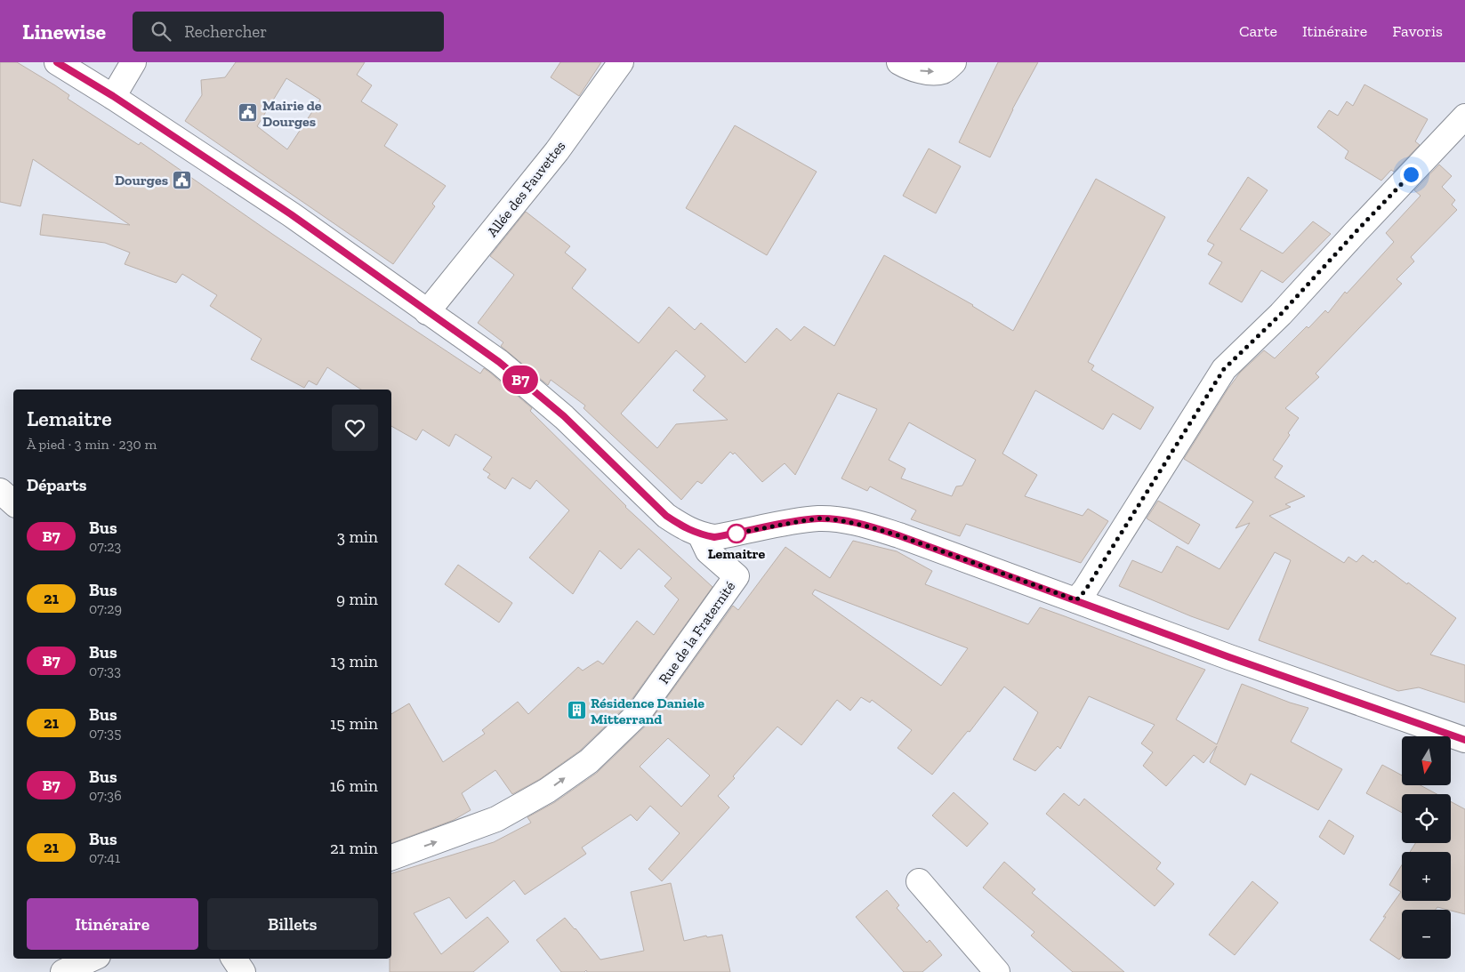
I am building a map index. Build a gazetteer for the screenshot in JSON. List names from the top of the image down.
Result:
{
  "streets": {
    "street": ["Allée des Fauvettes", "Rue de la Fraternité"]
  },
  "one_way": ["Rue de la Fraternité"],
  "places": {
    "public building": ["Mairie de Dourges", "Dourges"],
    "other": ["Lemaitre"],
    "building": ["Résidence Daniele Mitterrand"]
  },
  "lines": ["bus line B7"],
  "north": "bottom",
  "page": {
    "header": "Linewise",
    "search": "Rechercher",
    "nav": ["Carte", "Itinéraire", "Favoris"],
    "on_map": "B7",
    "heading": [
      ["Lemaitre", "À pied · 3 min · 230 m"],
      "Départs"
    ],
    "list": [
      {
        "mark": "B7",
        "name": "Bus",
        "note": "07:23",
        "value": "3 min"
      },
      {
        "mark": "21",
        "name": "Bus",
        "note": "07:29",
        "value": "9 min"
      },
      {
        "mark": "B7",
        "name": "Bus",
        "note": "07:33",
        "value": "13 min"
      },
      {
        "mark": "21",
        "name": "Bus",
        "note": "07:35",
        "value": "15 min"
      },
      {
        "mark": "B7",
        "name": "Bus",
        "note": "07:36",
        "value": "16 min"
      },
      {
        "mark": "21",
        "name": "Bus",
        "note": "07:41",
        "value": "21 min"
      }
    ],
    "map_buttons": ["+", "−"],
    "buttons": ["Itinéraire", "Billets"]
  }
}
